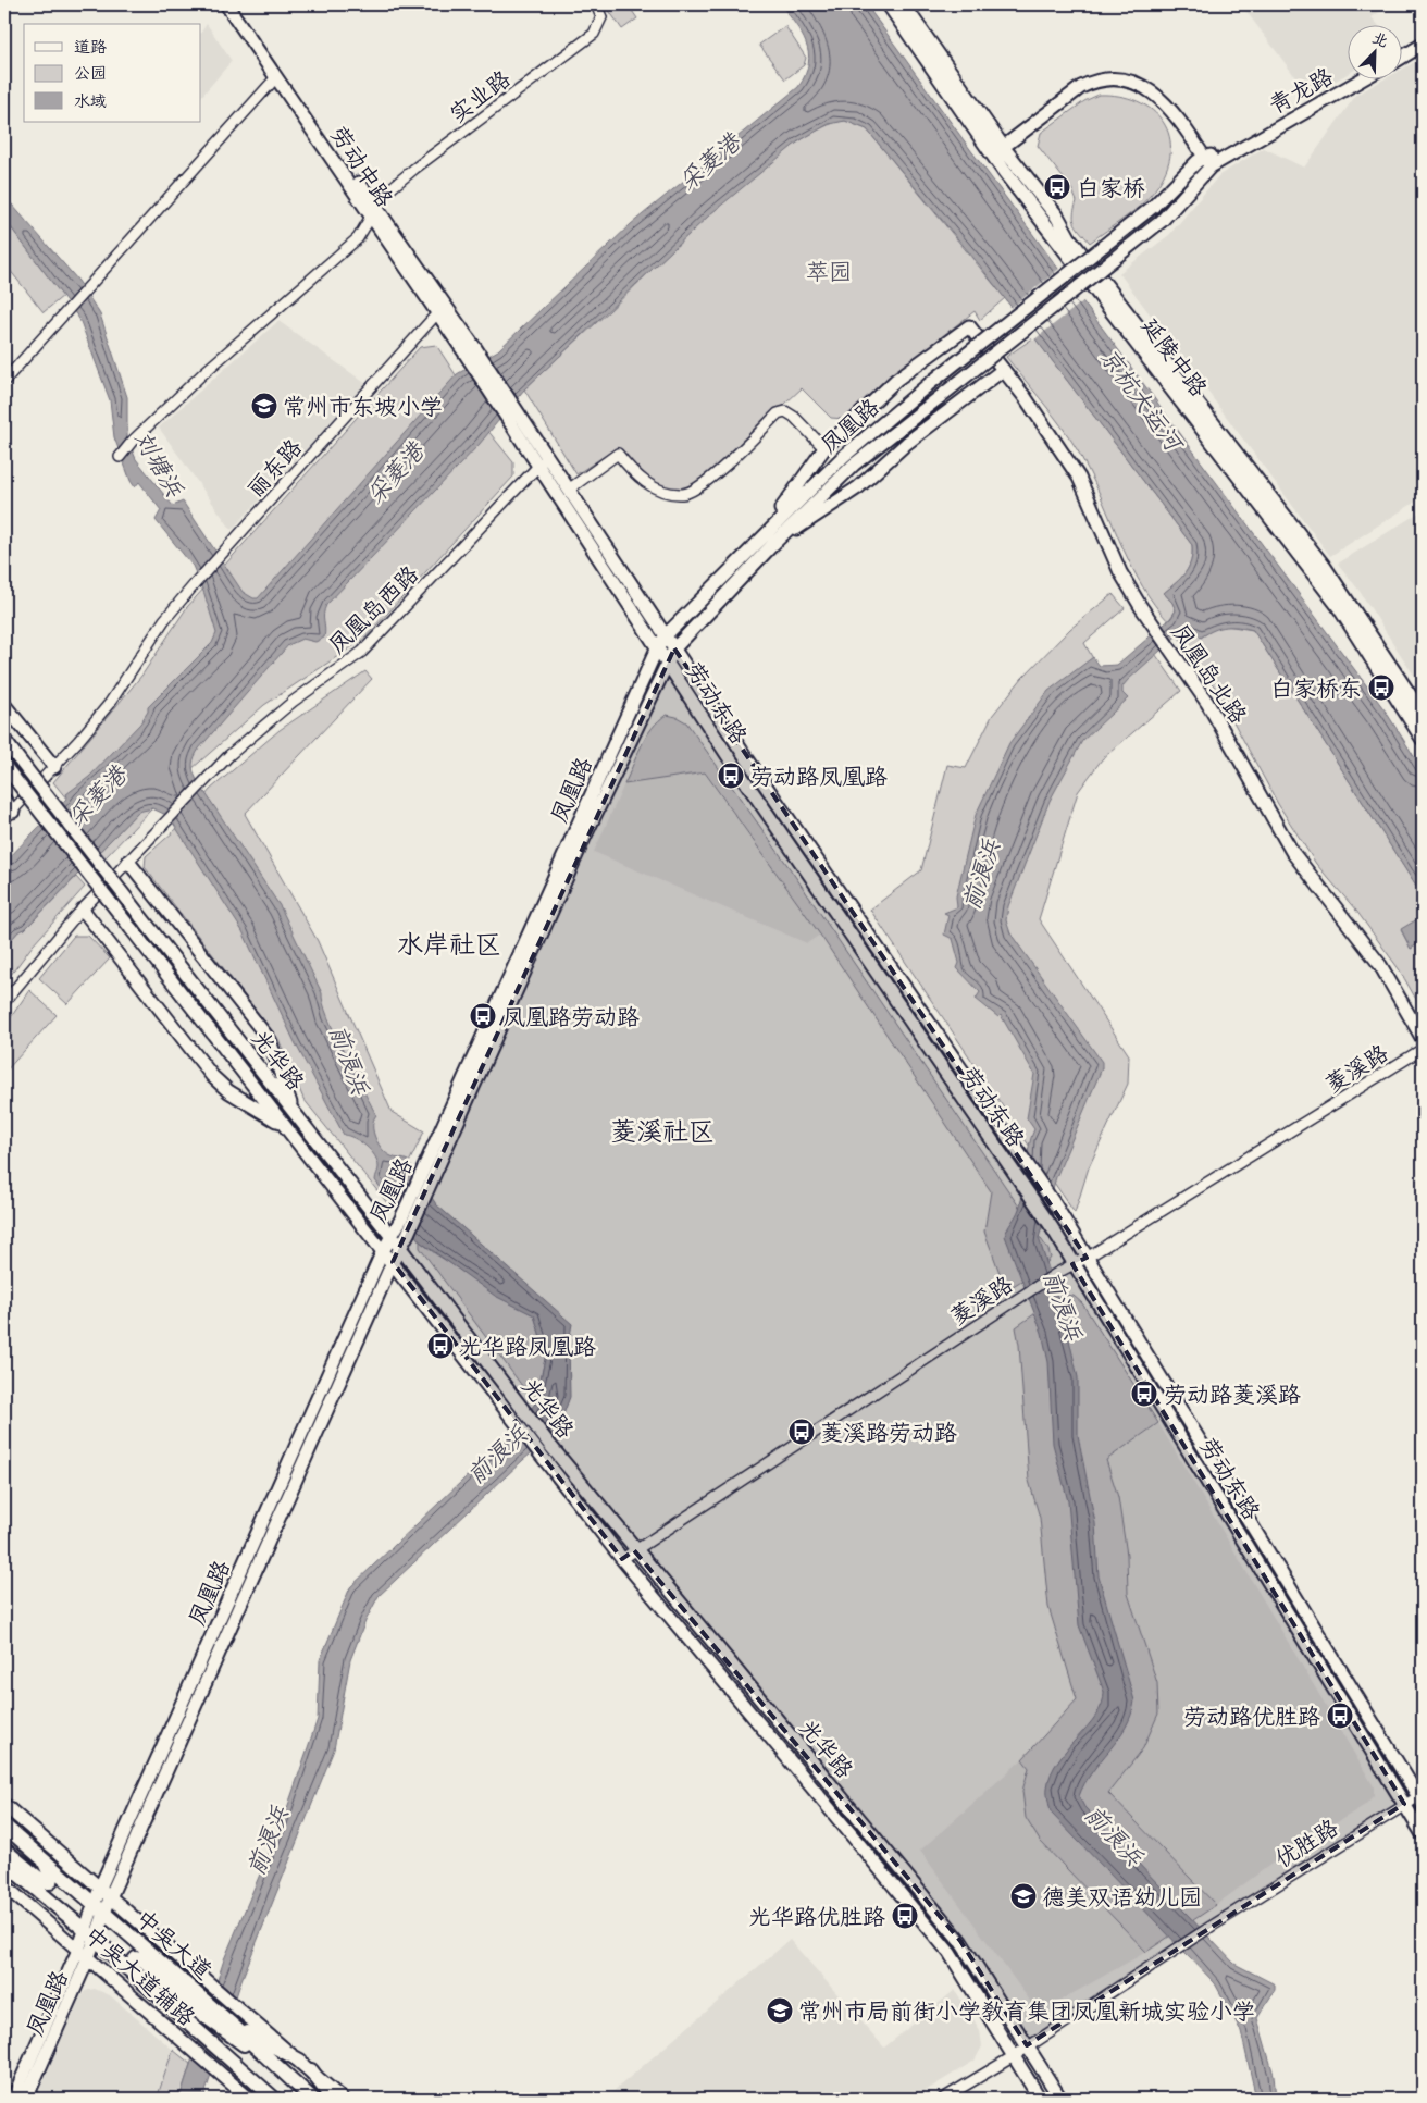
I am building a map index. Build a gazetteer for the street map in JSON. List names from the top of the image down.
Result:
{
  "streets": {
    "main road": [
      "青龙路",
      "劳动中路",
      "延陵中路",
      "凤凰路",
      "凤凰岛北路",
      "劳动东路",
      "光华路",
      "中吴大道",
      "中吴大道辅路"
    ],
    "street": [
      "实业路",
      "丽东路",
      "凤凰岛西路",
      "菱溪路",
      "优胜路"
    ]
  },
  "crossings": [
    ["青龙路", "凤凰路"],
    ["实业路", "劳动中路"],
    ["劳动中路", "丽东路"],
    ["劳动中路", "劳动东路"],
    ["凤凰路", "劳动东路"],
    ["凤凰路", "光华路"],
    ["凤凰路", "中吴大道"],
    ["凤凰路", "中吴大道辅路"],
    ["凤凰岛西路", "劳动东路"],
    ["劳动东路", "菱溪路"],
    ["劳动东路", "优胜路"],
    ["光华路", "菱溪路"],
    ["光华路", "优胜路"]
  ],
  "districts": ["水岸社区", "菱溪社区"],
  "water": [
    "采菱港",
    "京杭大运河",
    "刘塘浜",
    "前浪浜"
  ],
  "parks": ["萃园"],
  "places": {
    "bus stop": [
      "白家桥",
      "白家桥东",
      "劳动路凤凰路",
      "凤凰路劳动路",
      "光华路凤凰路",
      "劳动路菱溪路",
      "菱溪路劳动路",
      "劳动路优胜路",
      "光华路优胜路"
    ],
    "school or university": ["常州市东坡小学", "德美双语幼儿园", "常州市局前街小学教育集团凤凰新城实验小学"]
  },
  "legend": ["道路", "公园", "水域"],
  "north": "top right"
}
